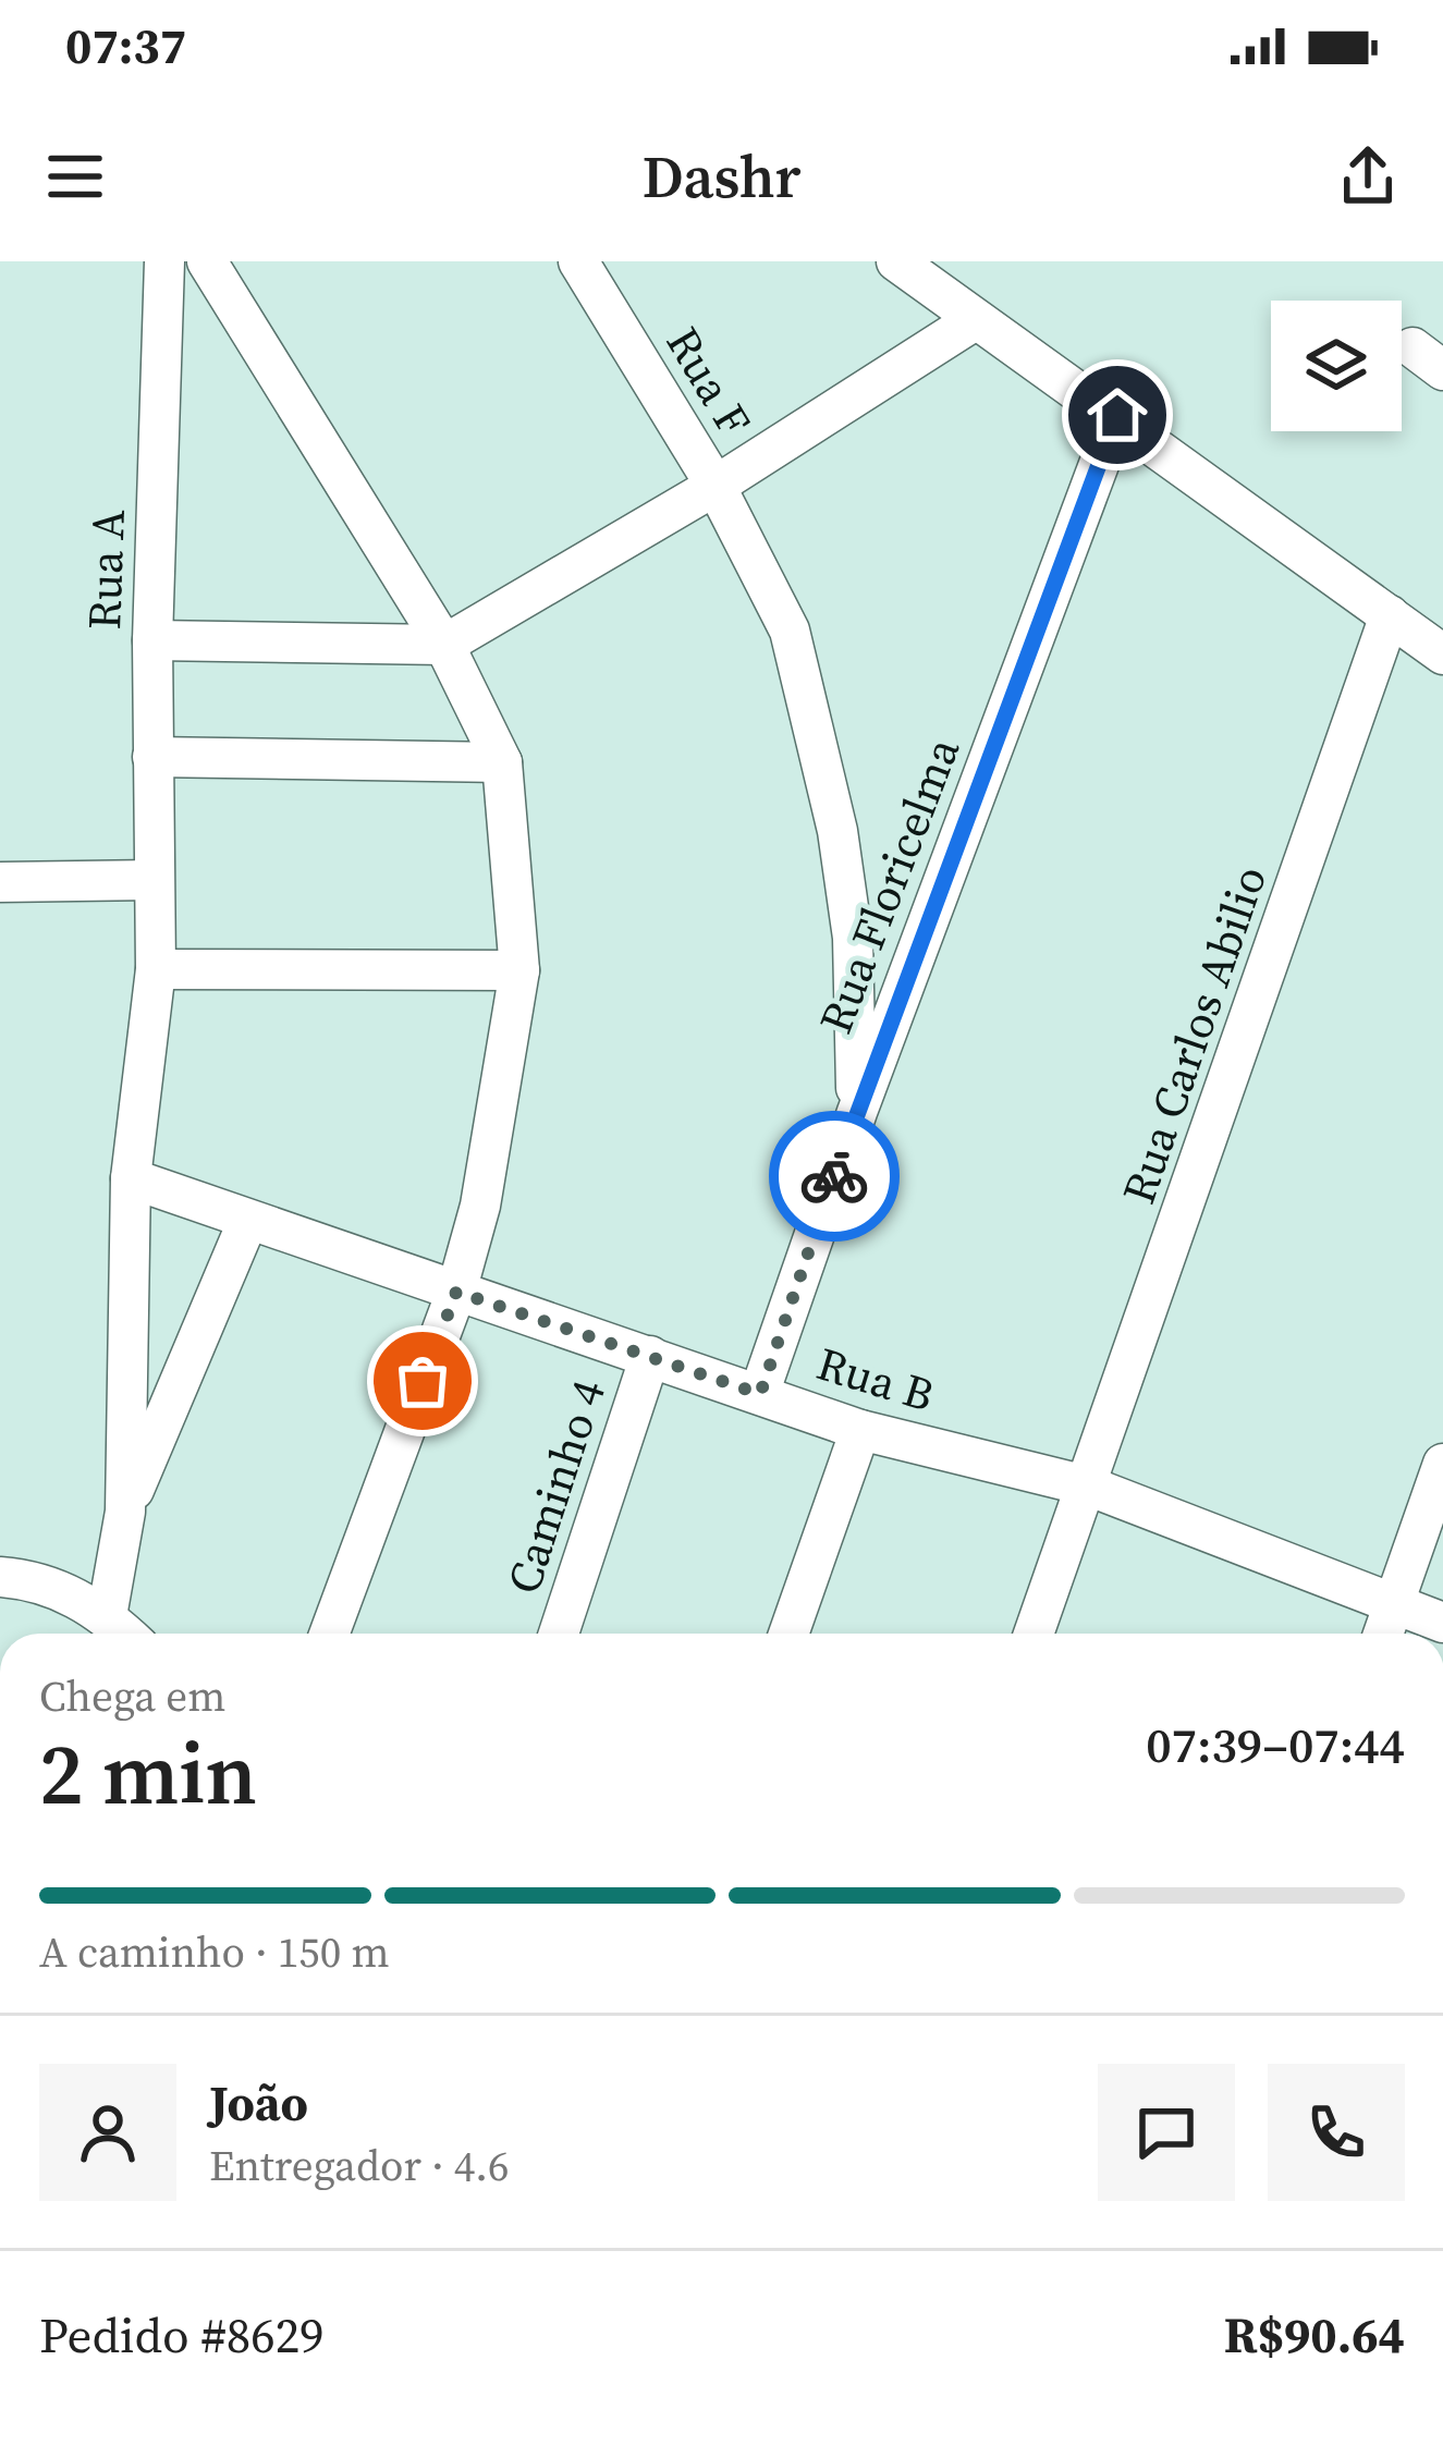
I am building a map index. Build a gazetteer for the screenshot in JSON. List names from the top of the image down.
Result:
{
  "streets": {
    "street": [
      "Rua F",
      "Rua A",
      "Rua Floricelma",
      "Rua Carlos Abilio",
      "Rua B",
      "Caminho 4"
    ]
  },
  "crossings": [
    ["Rua F", "Rua Floricelma"],
    ["Rua A", "Rua B"],
    ["Rua Floricelma", "Rua B"],
    ["Rua Carlos Abilio", "Rua B"],
    ["Rua B", "Caminho 4"]
  ],
  "page": {
    "status": "07:37",
    "header": "Dashr",
    "heading": ["2 min", "Chega em", "07:39–07:44"],
    "panel": [
      "João",
      "Entregador · 4.6",
      "Pedido #8629",
      "R$90.64"
    ],
    "bar": "A caminho · 150 m"
  }
}
